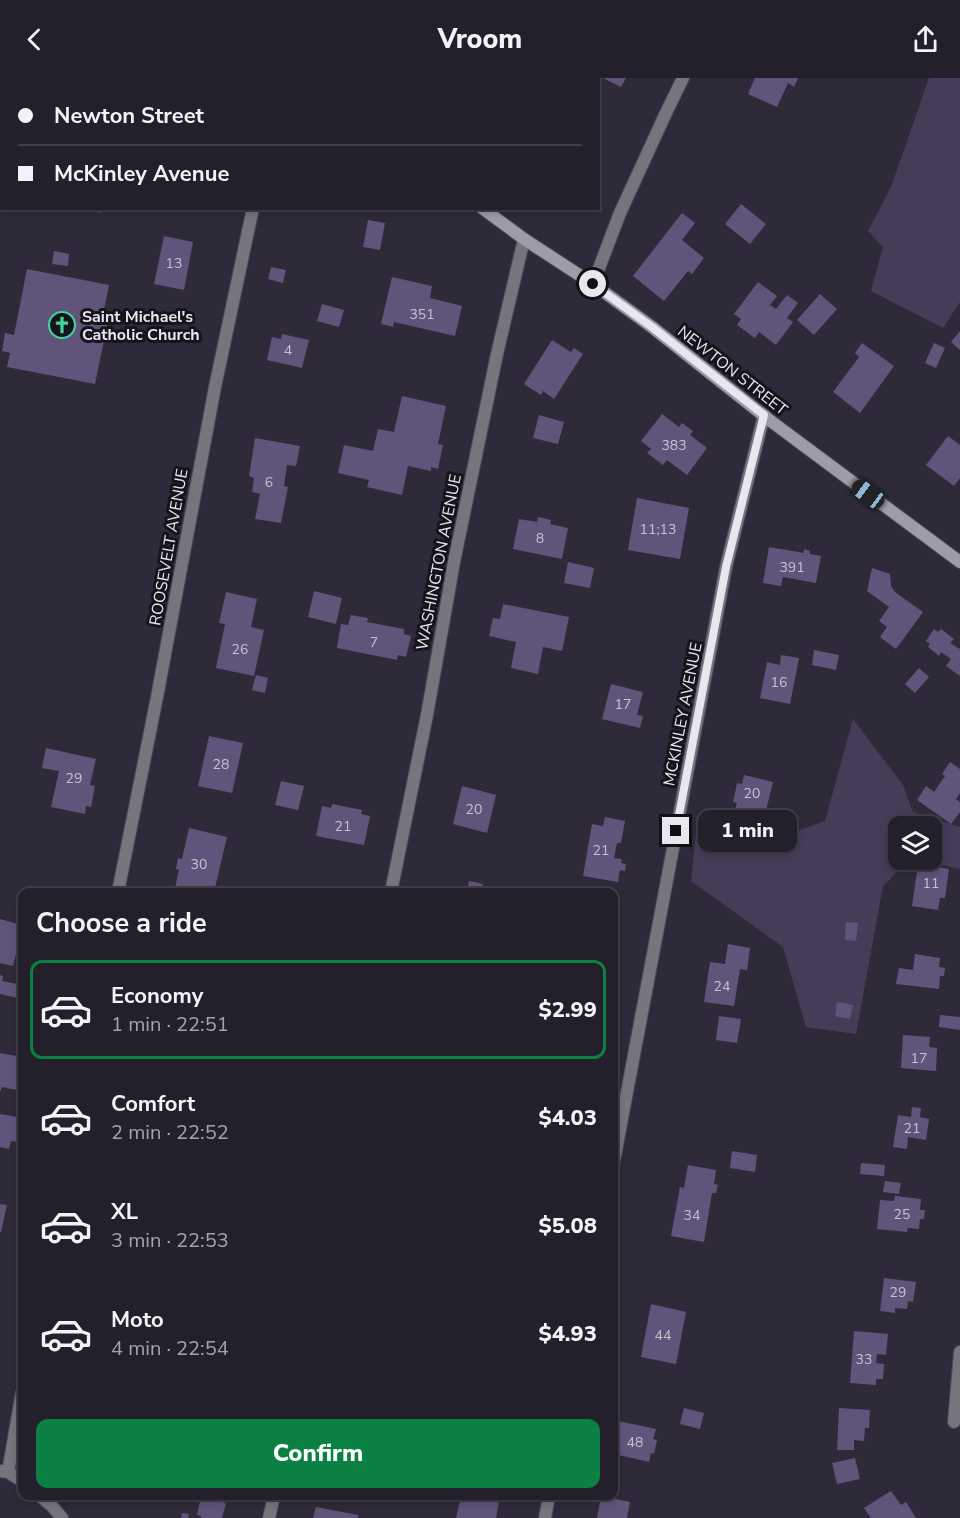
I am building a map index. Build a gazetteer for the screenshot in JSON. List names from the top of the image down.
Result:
{
  "streets": {
    "main road": ["NEWTON STREET"],
    "street": ["ROOSEVELT AVENUE", "WASHINGTON AVENUE", "MCKINLEY AVENUE"]
  },
  "crossings": [
    ["NEWTON STREET", "WASHINGTON AVENUE"],
    ["NEWTON STREET", "MCKINLEY AVENUE"]
  ],
  "places": {
    "church": ["Saint Michael's Catholic Church"]
  },
  "house_numbers": [
    "13",
    "351",
    "4",
    "383",
    "6",
    "11;13",
    "8",
    "391",
    "7",
    "26",
    "16",
    "17",
    "28",
    "29",
    "20",
    "20",
    "21",
    "21",
    "30",
    "11",
    "24",
    "17",
    "21",
    "25",
    "34",
    "29",
    "44",
    "33",
    "48"
  ],
  "page": {
    "header": "Vroom",
    "banner": ["Newton Street", "McKinley Avenue"],
    "bubble": "1 min",
    "heading": "Choose a ride",
    "list": [
      {
        "name": "Economy",
        "note": "1 min · 22:51",
        "value": "$2.99"
      },
      {
        "name": "Comfort",
        "note": "2 min · 22:52",
        "value": "$4.03"
      },
      {
        "name": "XL",
        "note": "3 min · 22:53",
        "value": "$5.08"
      },
      {
        "name": "Moto",
        "note": "4 min · 22:54",
        "value": "$4.93"
      }
    ],
    "buttons": "Confirm"
  }
}
